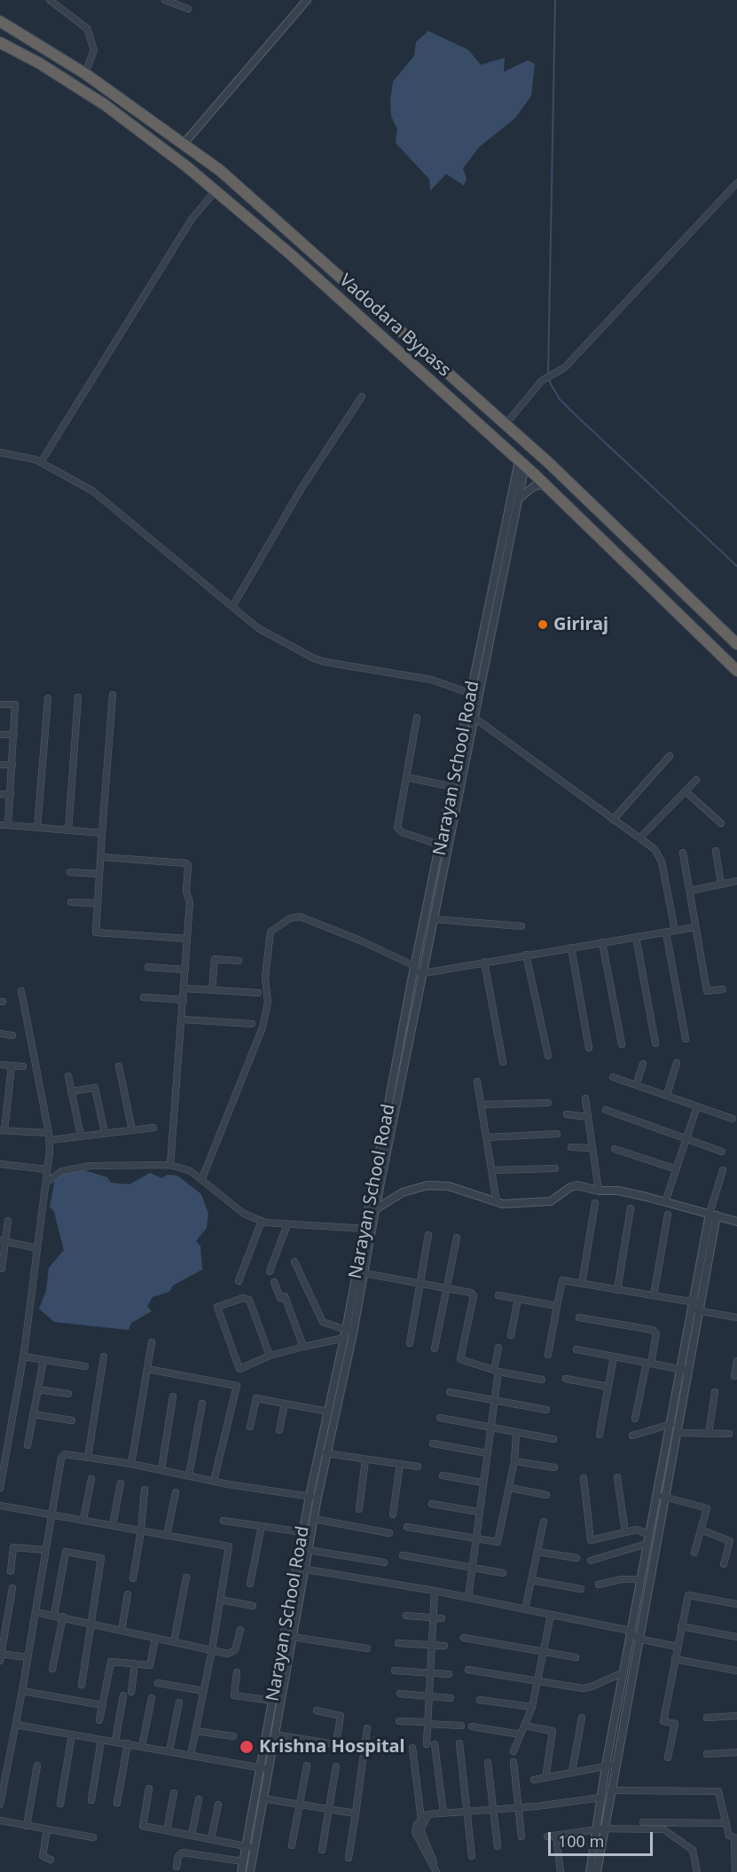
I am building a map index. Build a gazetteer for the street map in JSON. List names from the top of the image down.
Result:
{
  "streets": {
    "highway": ["Vadodara Bypass"],
    "street": ["Narayan School Road"]
  },
  "crossings": [
    ["Vadodara Bypass", "Narayan School Road"]
  ],
  "places": ["Giriraj", "Krishna Hospital"],
  "scale_bar": "100 m"
}
